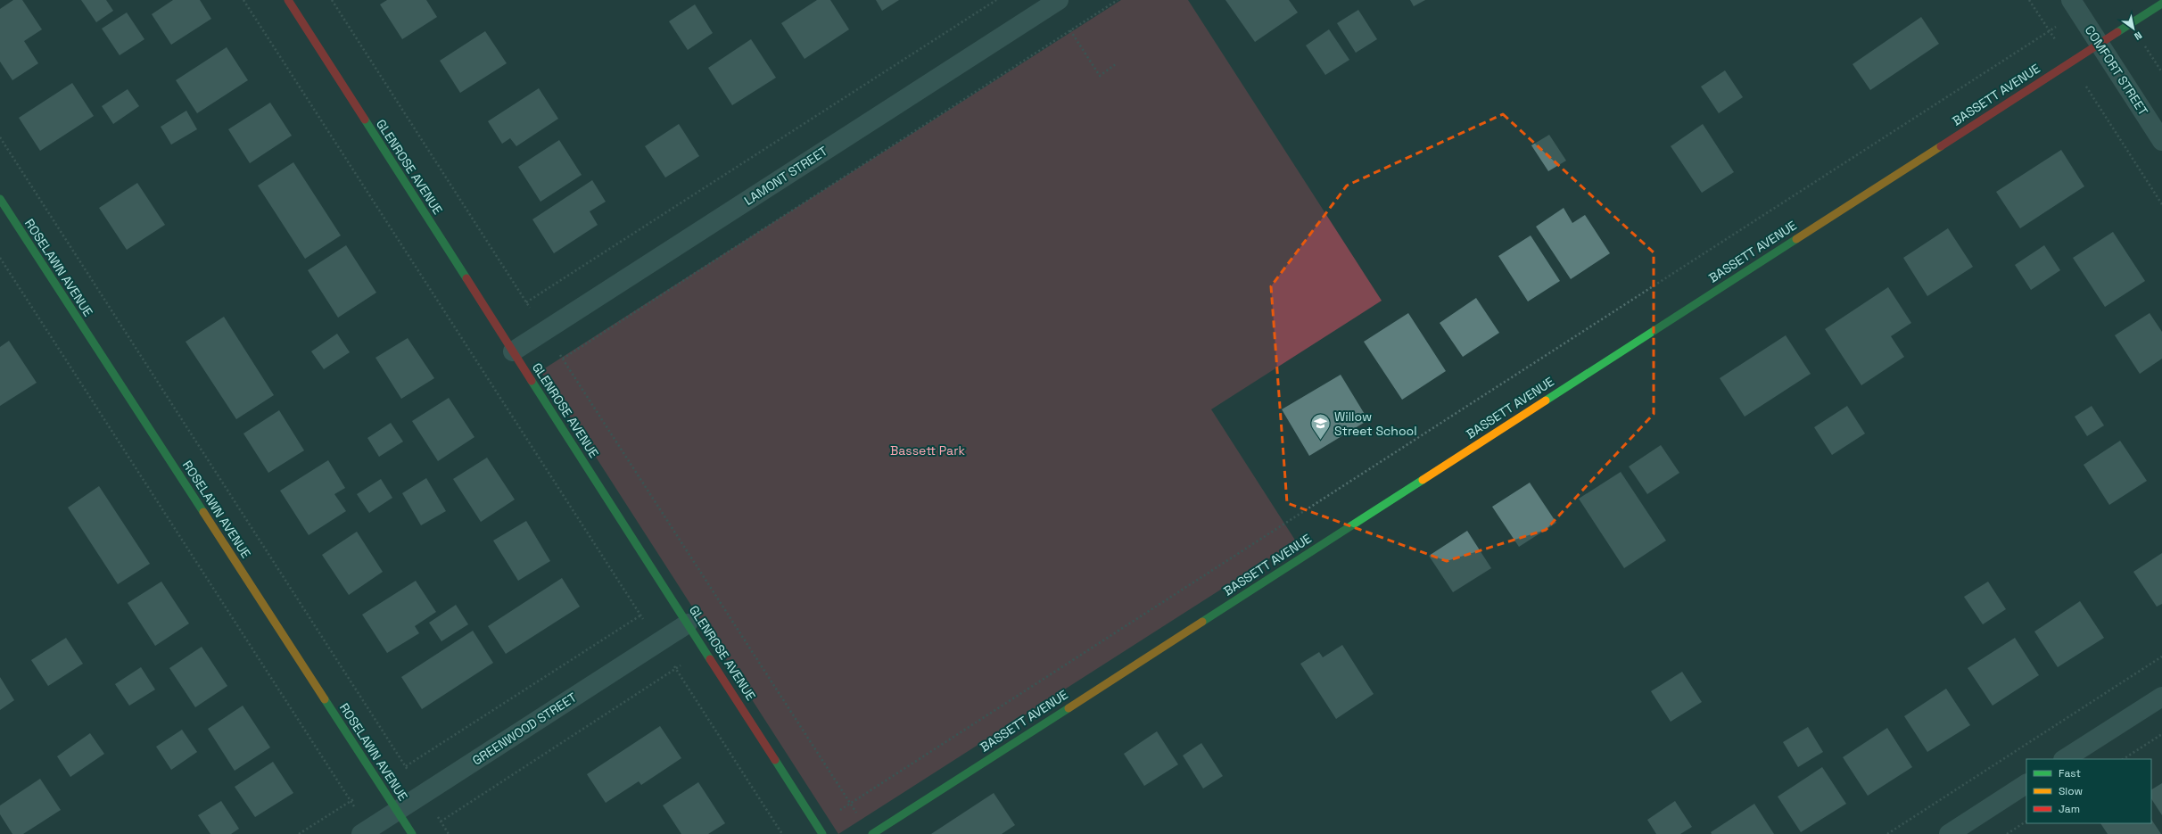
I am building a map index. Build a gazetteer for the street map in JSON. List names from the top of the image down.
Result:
{
  "streets": {
    "street": [
      "COMFORT STREET",
      "BASSETT AVENUE",
      "GLENROSE AVENUE",
      "LAMONT STREET",
      "ROSELAWN AVENUE",
      "GREENWOOD STREET"
    ]
  },
  "crossings": [
    ["COMFORT STREET", "BASSETT AVENUE"],
    ["GLENROSE AVENUE", "LAMONT STREET"],
    ["GLENROSE AVENUE", "GREENWOOD STREET"],
    ["ROSELAWN AVENUE", "GREENWOOD STREET"]
  ],
  "parks": ["Bassett Park"],
  "places": {
    "school or university": ["Willow Street School"]
  },
  "legend": ["Fast", "Slow", "Jam"],
  "north": "bottom right"
}
